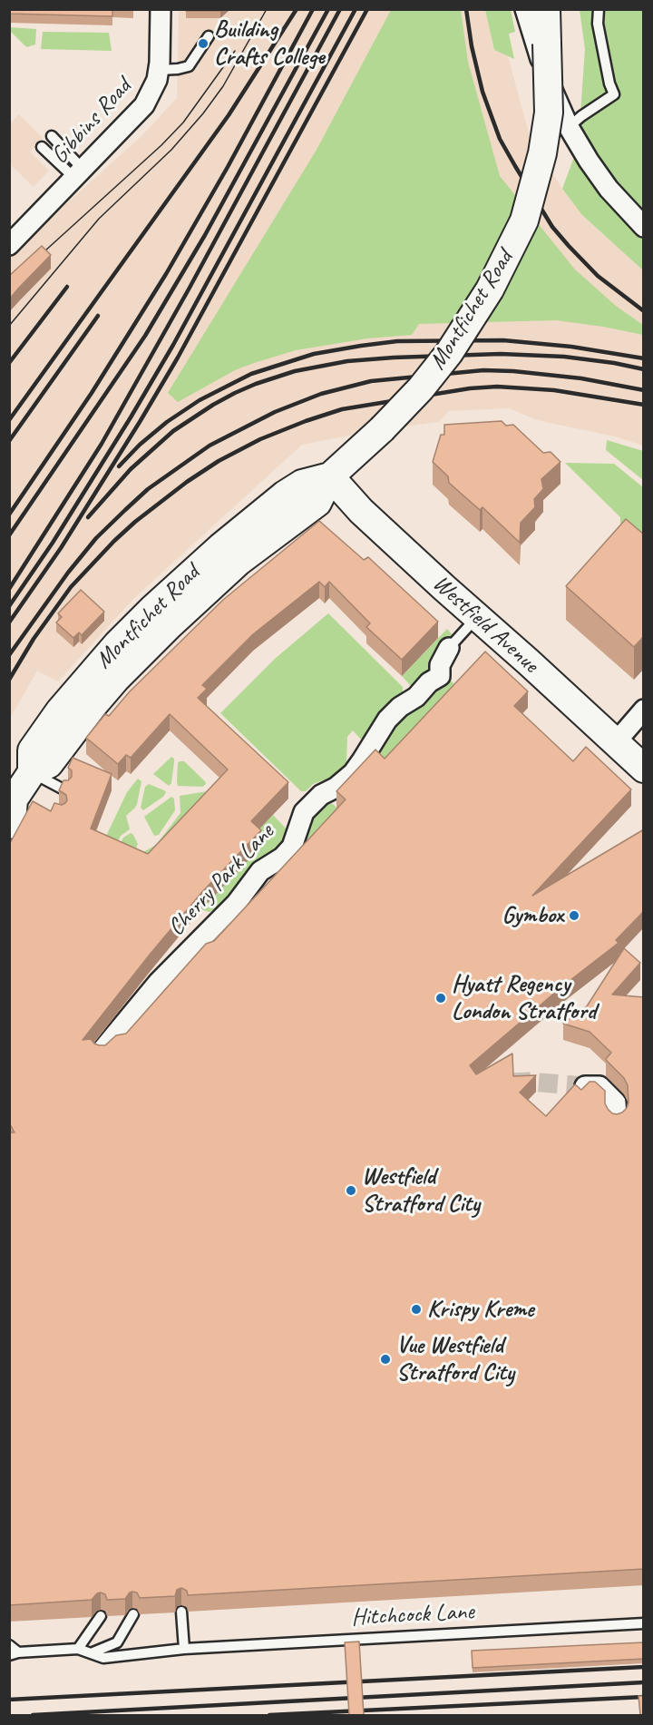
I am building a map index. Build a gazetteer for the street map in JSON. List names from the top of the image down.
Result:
{
  "streets": {
    "street": [
      "Gibbins Road",
      "Montfichet Road",
      "Westfield Avenue",
      "Cherry Park Lane"
    ],
    "lane": ["Hitchcock Lane"]
  },
  "crossings": [
    ["Montfichet Road", "Westfield Avenue"]
  ],
  "places": [
    "Building Crafts College",
    "Gymbox",
    "Hyatt Regency London Stratford",
    "Westfield Stratford City",
    "Krispy Kreme",
    "Vue Westfield Stratford City"
  ]
}
